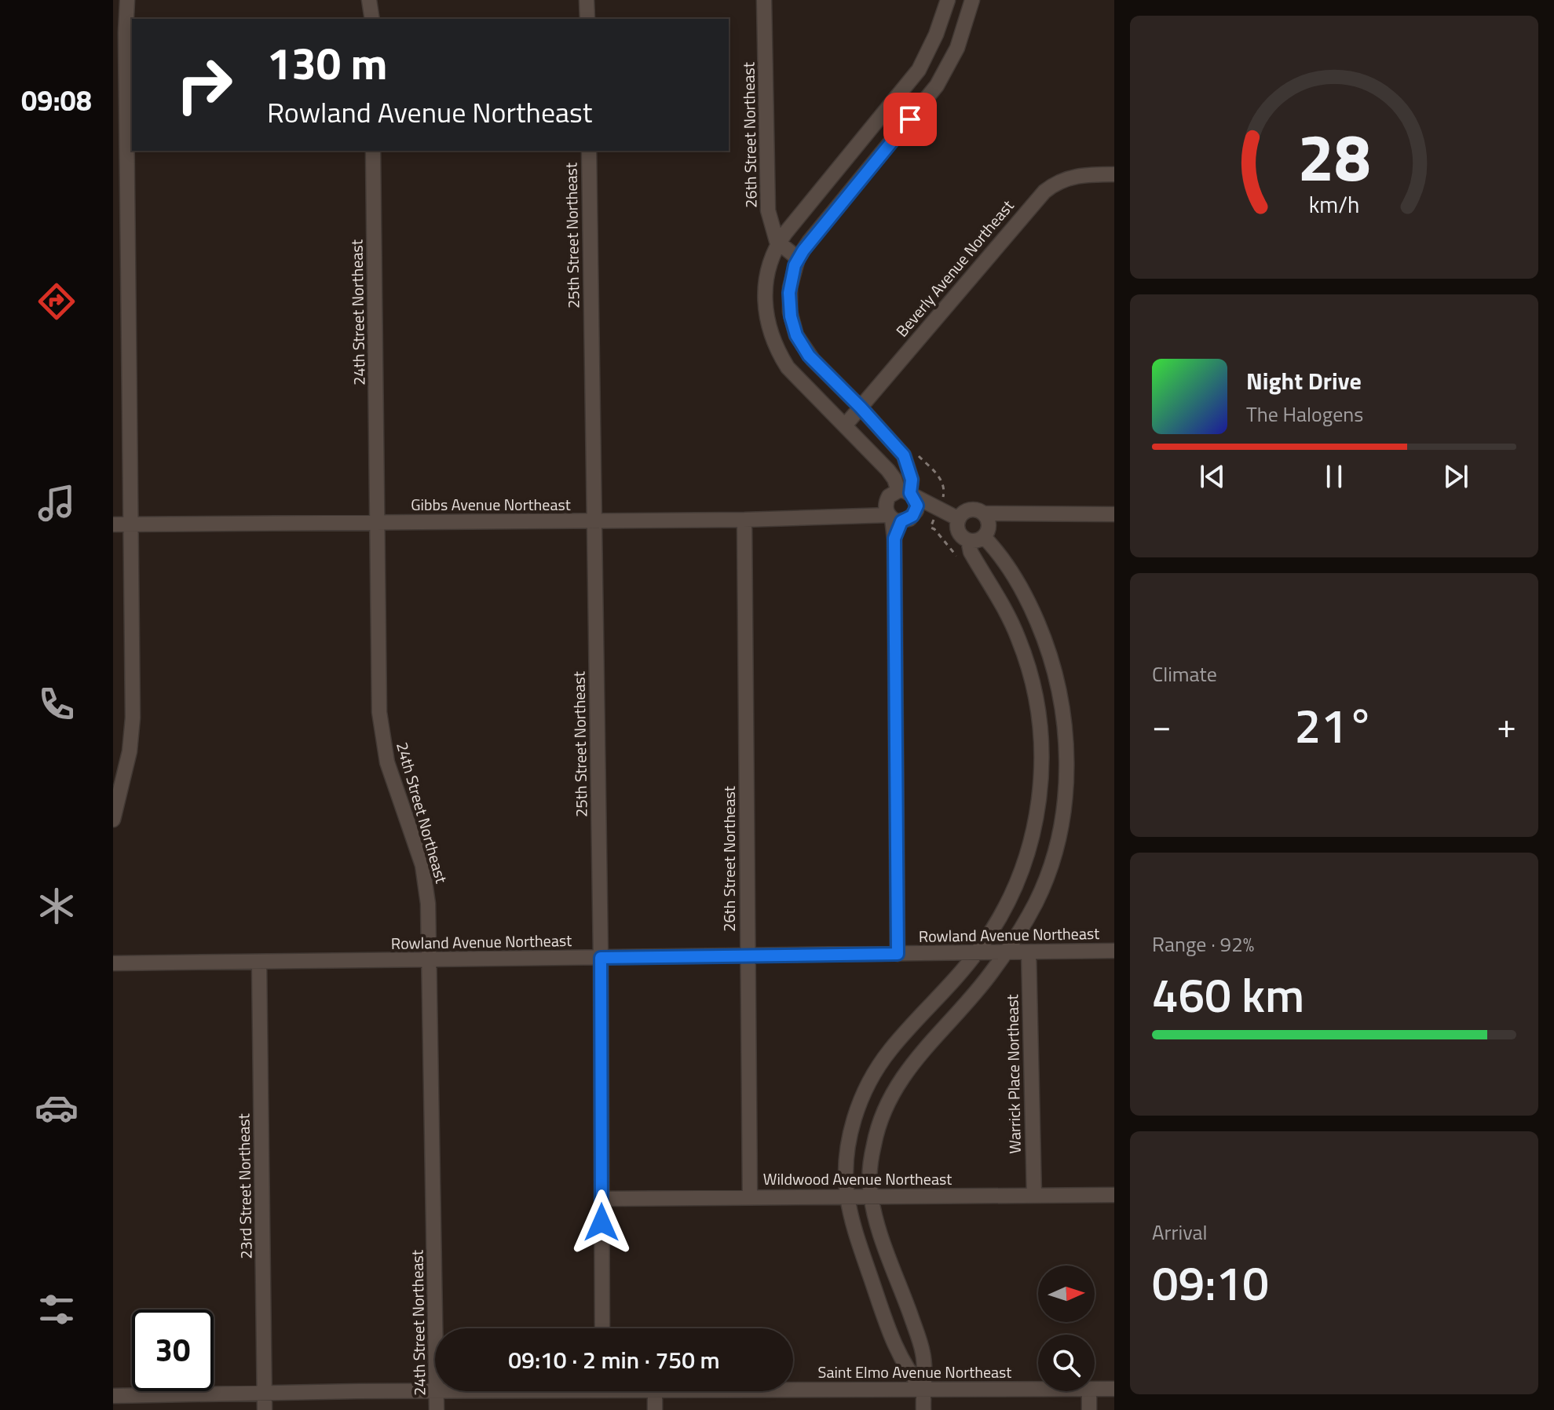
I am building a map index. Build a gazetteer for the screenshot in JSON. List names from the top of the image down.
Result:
{
  "streets": {
    "street": [
      "26th Street Northeast",
      "25th Street Northeast",
      "Beverly Avenue Northeast",
      "24th Street Northeast",
      "Gibbs Avenue Northeast",
      "Rowland Avenue Northeast",
      "Warrick Place Northeast",
      "Wildwood Avenue Northeast",
      "23rd Street Northeast",
      "Saint Elmo Avenue Northeast"
    ]
  },
  "crossings": [
    ["26th Street Northeast", "Gibbs Avenue Northeast"],
    ["26th Street Northeast", "Rowland Avenue Northeast"],
    ["26th Street Northeast", "Wildwood Avenue Northeast"],
    ["25th Street Northeast", "Gibbs Avenue Northeast"],
    ["25th Street Northeast", "Rowland Avenue Northeast"],
    ["25th Street Northeast", "Wildwood Avenue Northeast"],
    ["24th Street Northeast", "Gibbs Avenue Northeast"],
    ["24th Street Northeast", "Rowland Avenue Northeast"],
    ["24th Street Northeast", "Saint Elmo Avenue Northeast"],
    ["Rowland Avenue Northeast", "Warrick Place Northeast"],
    ["Rowland Avenue Northeast", "23rd Street Northeast"],
    ["Warrick Place Northeast", "Wildwood Avenue Northeast"],
    ["23rd Street Northeast", "Saint Elmo Avenue Northeast"]
  ],
  "north": "right",
  "page": {
    "tabs": "09:08",
    "turn": ["130 m", "Rowland Avenue Northeast"],
    "song": ["Night Drive", "The Halogens"],
    "tile": [
      "Climate",
      ["Range · 92%", "460 km"],
      ["Arrival", "09:10"]
    ],
    "heat": ["−", "21°", "+"],
    "limit": "30",
    "trip": "09:10 · 2 min · 750 m",
    "gauge": ["28", "km/h"]
  }
}
